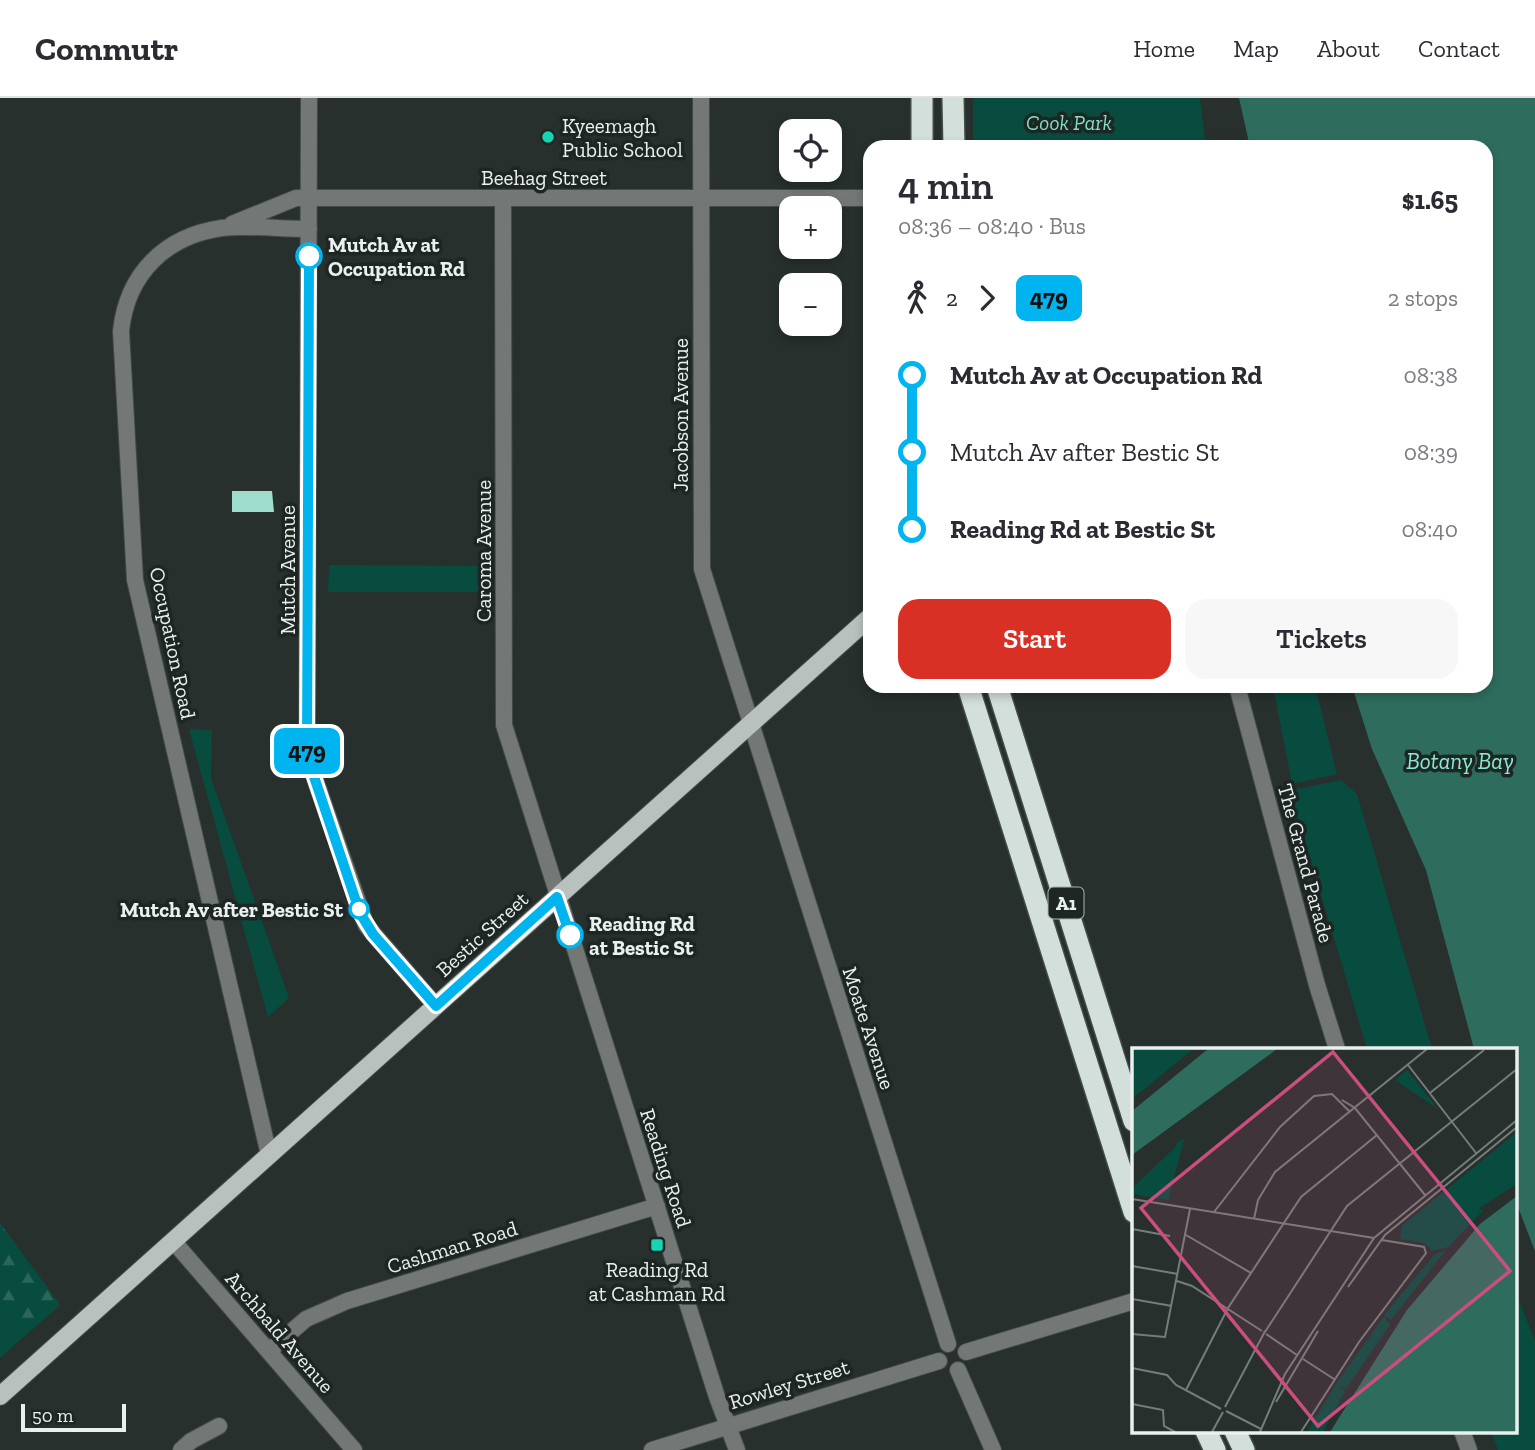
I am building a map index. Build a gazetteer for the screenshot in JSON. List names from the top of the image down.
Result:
{
  "streets": {
    "highway": ["A1"],
    "main road": ["Bestic Street"],
    "street": [
      "Beehag Street",
      "Jacobson Avenue",
      "Caroma Avenue",
      "Mutch Avenue",
      "Occupation Road",
      "The Grand Parade",
      "Moate Avenue",
      "Reading Road",
      "Cashman Road",
      "Archbald Avenue",
      "Rowley Street"
    ]
  },
  "crossings": [
    ["Beehag Street", "Jacobson Avenue"],
    ["Beehag Street", "Caroma Avenue"],
    ["Beehag Street", "Mutch Avenue"],
    ["Beehag Street", "Occupation Road"],
    ["Jacobson Avenue", "Bestic Street"],
    ["Jacobson Avenue", "Moate Avenue"],
    ["Caroma Avenue", "Bestic Street"],
    ["Caroma Avenue", "Reading Road"],
    ["Mutch Avenue", "Occupation Road"],
    ["Mutch Avenue", "Bestic Street"],
    ["Occupation Road", "Bestic Street"],
    ["Bestic Street", "Moate Avenue"],
    ["Bestic Street", "Reading Road"],
    ["Bestic Street", "Archbald Avenue"],
    ["Moate Avenue", "Rowley Street"],
    ["Reading Road", "Cashman Road"],
    ["Reading Road", "Rowley Street"],
    ["Cashman Road", "Archbald Avenue"]
  ],
  "water": ["Botany Bay"],
  "parks": ["Cook Park"],
  "places": {
    "other": [
      "Kyeemagh Public School",
      "Mutch Av at Occupation Rd",
      "Mutch Av after Bestic St",
      "Reading Rd at Bestic St"
    ],
    "transit": ["Reading Rd at Cashman Rd"]
  },
  "lines": ["bus line 479"],
  "scale_bar": "50 m",
  "page": {
    "header": "Commutr",
    "nav": [
      "Home",
      "Map",
      "About",
      "Contact"
    ],
    "on_map": "479",
    "map_buttons": ["+", "−"],
    "heading": ["4 min", "08:36 – 08:40 · Bus", "$1.65"],
    "legs": ["2", "479", "2 stops"],
    "list": [
      {
        "name": "Mutch Av at Occupation Rd",
        "value": "08:38"
      },
      {
        "name": "Mutch Av after Bestic St",
        "value": "08:39"
      },
      {
        "name": "Reading Rd at Bestic St",
        "value": "08:40"
      }
    ],
    "buttons": ["Start", "Tickets"],
    "scale": "50 m"
  }
}
